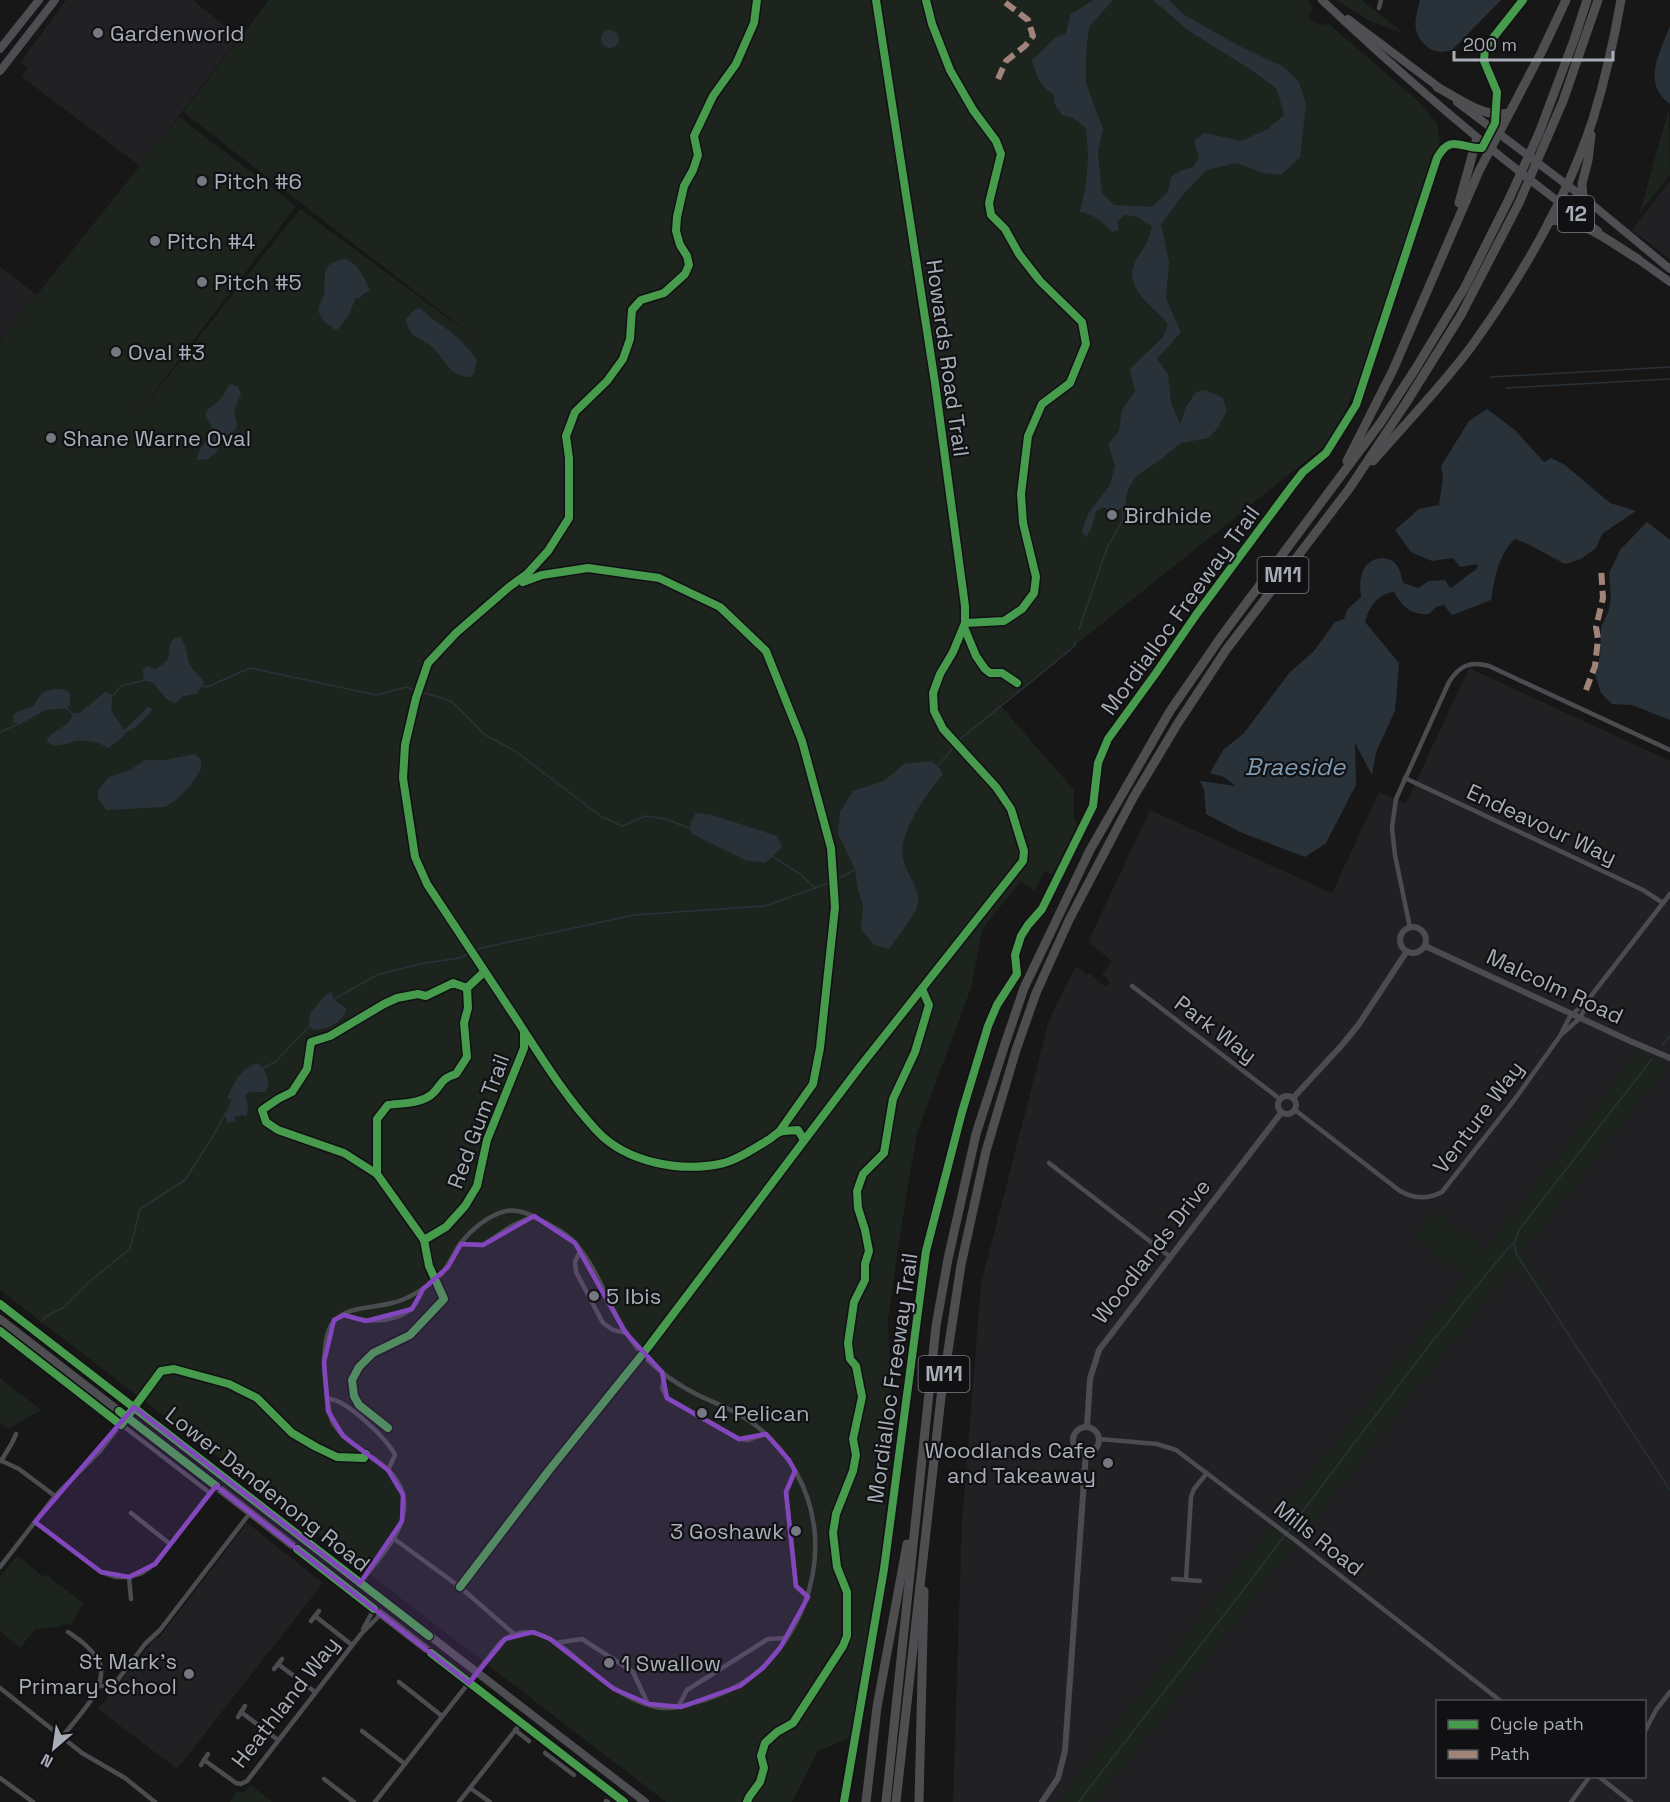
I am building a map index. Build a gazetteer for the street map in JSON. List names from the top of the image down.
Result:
{
  "streets": {
    "highway": ["M11", "Lower Dandenong Road"],
    "main road": ["12"],
    "street": [
      "Endeavour Way",
      "Malcolm Road",
      "Park Way",
      "Venture Way",
      "Woodlands Drive",
      "Mills Road",
      "Heathland Way"
    ],
    "cycle path": ["Howards Road Trail", "Mordialloc Freeway Trail", "Red Gum Trail"]
  },
  "crossings": [
    ["Malcolm Road", "Venture Way"],
    ["Park Way", "Venture Way"],
    ["Park Way", "Woodlands Drive"],
    ["Venture Way", "Woodlands Drive"],
    ["Woodlands Drive", "Mills Road"],
    ["Lower Dandenong Road", "Heathland Way"]
  ],
  "water": ["Braeside"],
  "places": [
    "Gardenworld",
    "Pitch #6",
    "Pitch #4",
    "Pitch #5",
    "Oval #3",
    "Shane Warne Oval",
    "Birdhide",
    "5 Ibis",
    "4 Pelican",
    "Woodlands Cafe and Takeaway",
    "3 Goshawk",
    "1 Swallow",
    "St Mark's Primary School"
  ],
  "legend": ["Cycle path", "Path"],
  "scale_bar": "200 m",
  "north": "bottom left"
}
